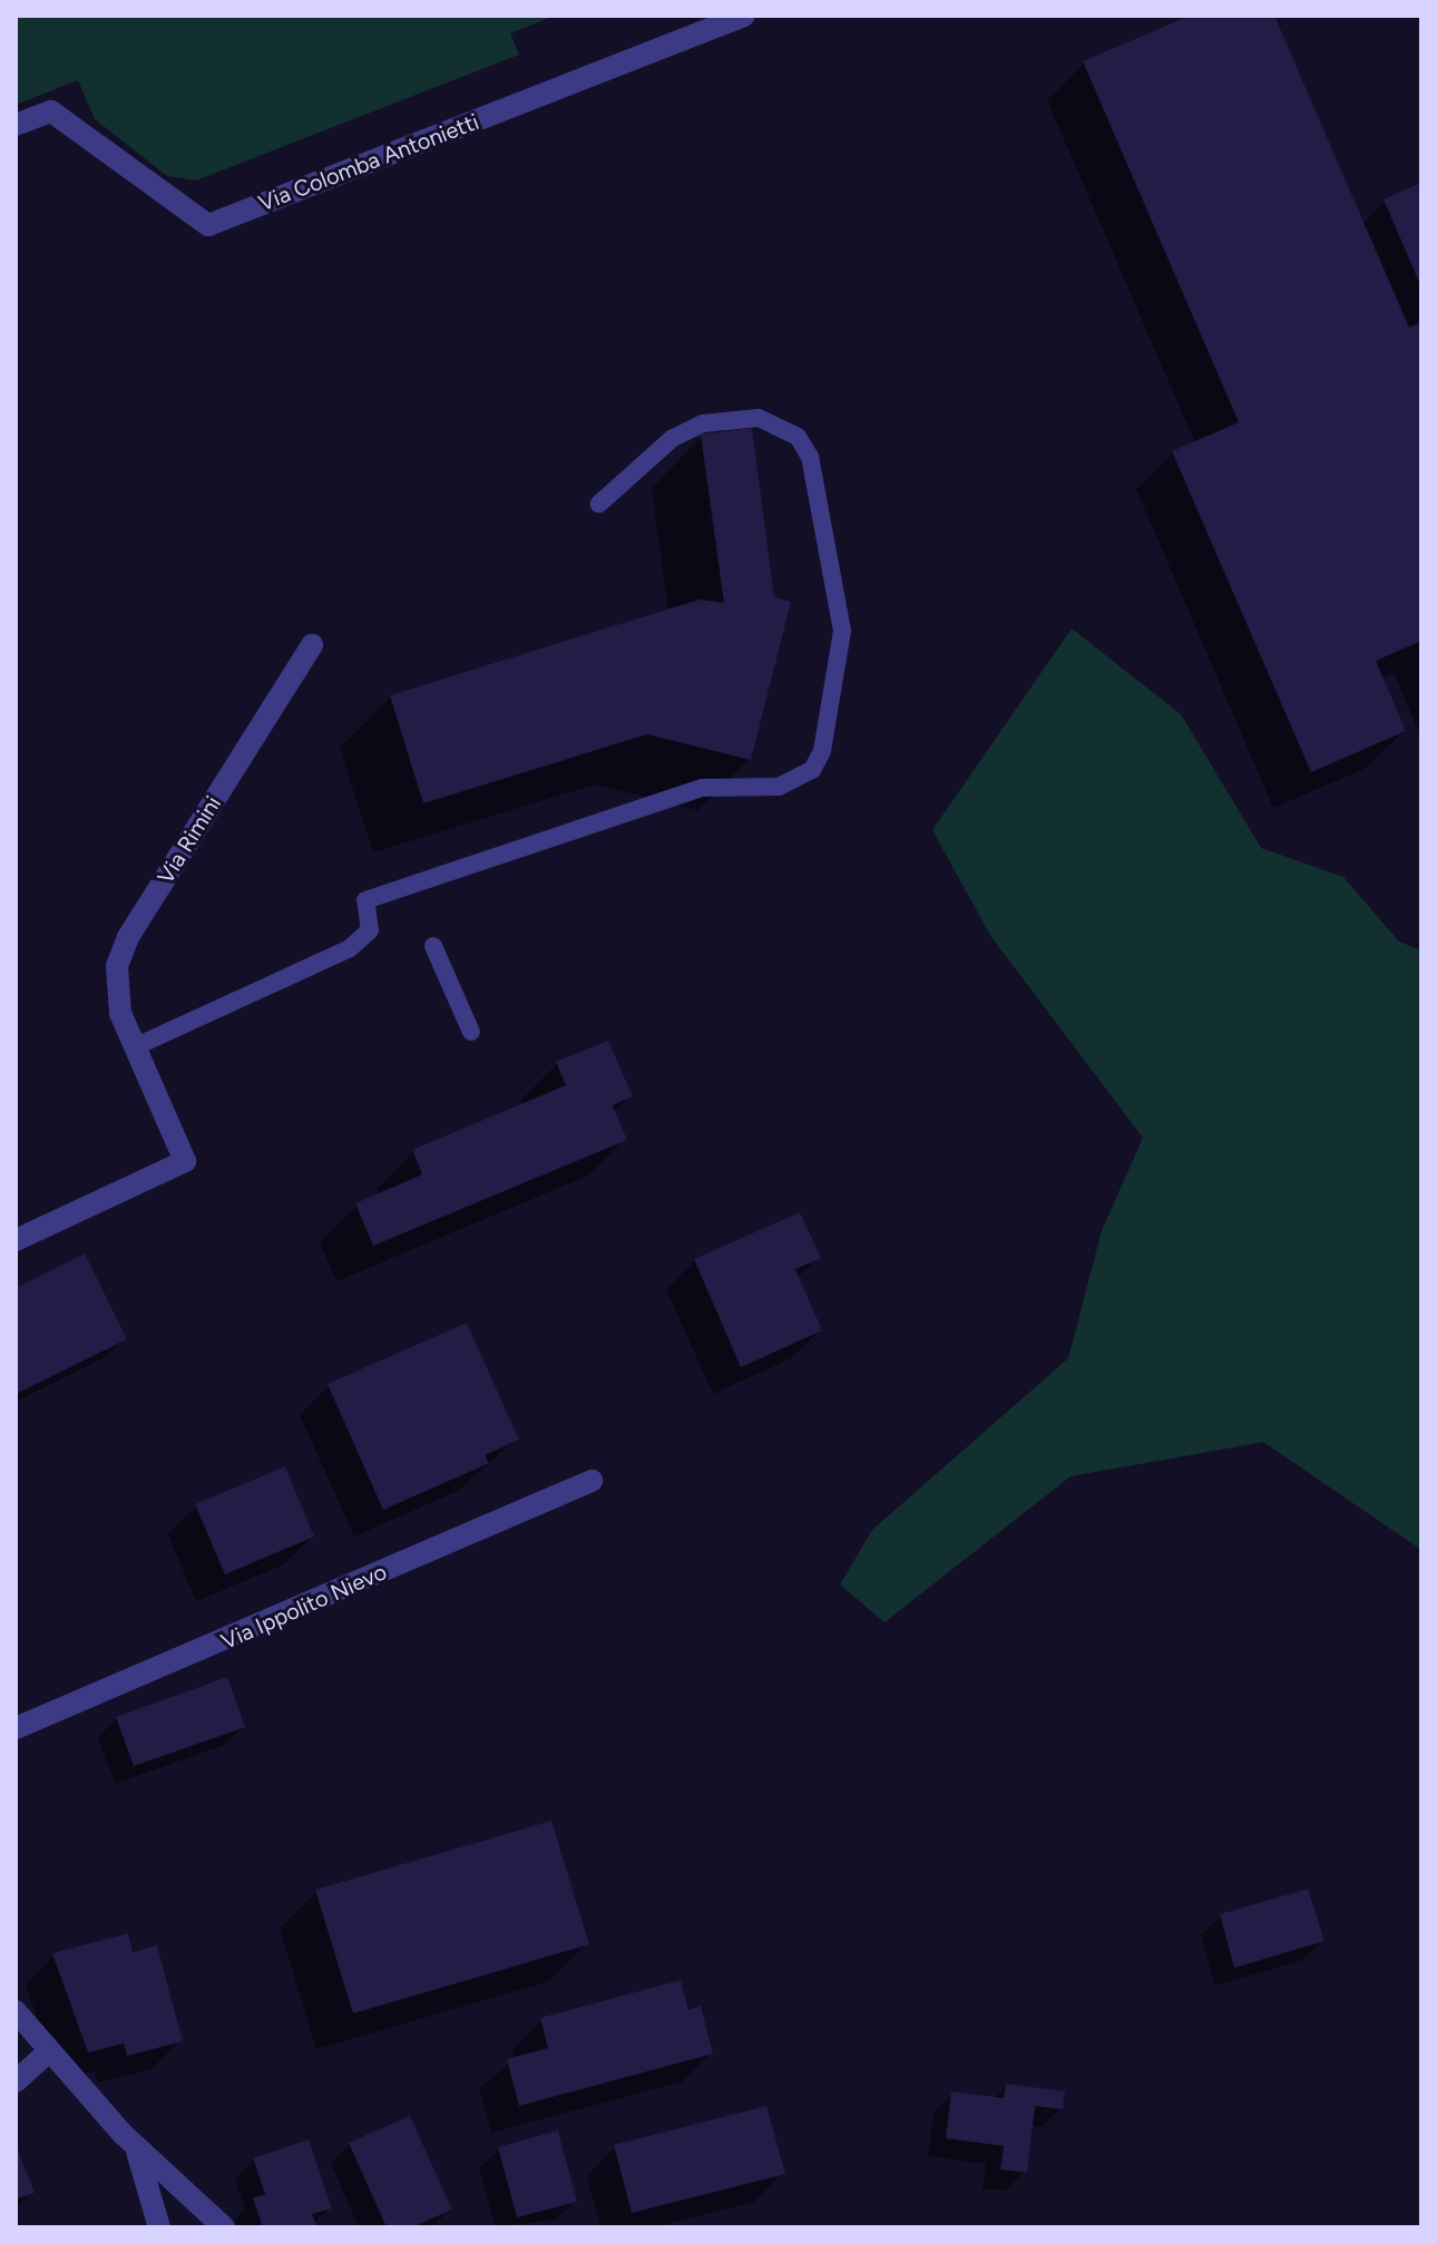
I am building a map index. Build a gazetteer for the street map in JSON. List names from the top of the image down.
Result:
{
  "streets": {
    "street": ["Via Colomba Antonietti", "Via Rimini", "Via Ippolito Nievo"]
  }
}
